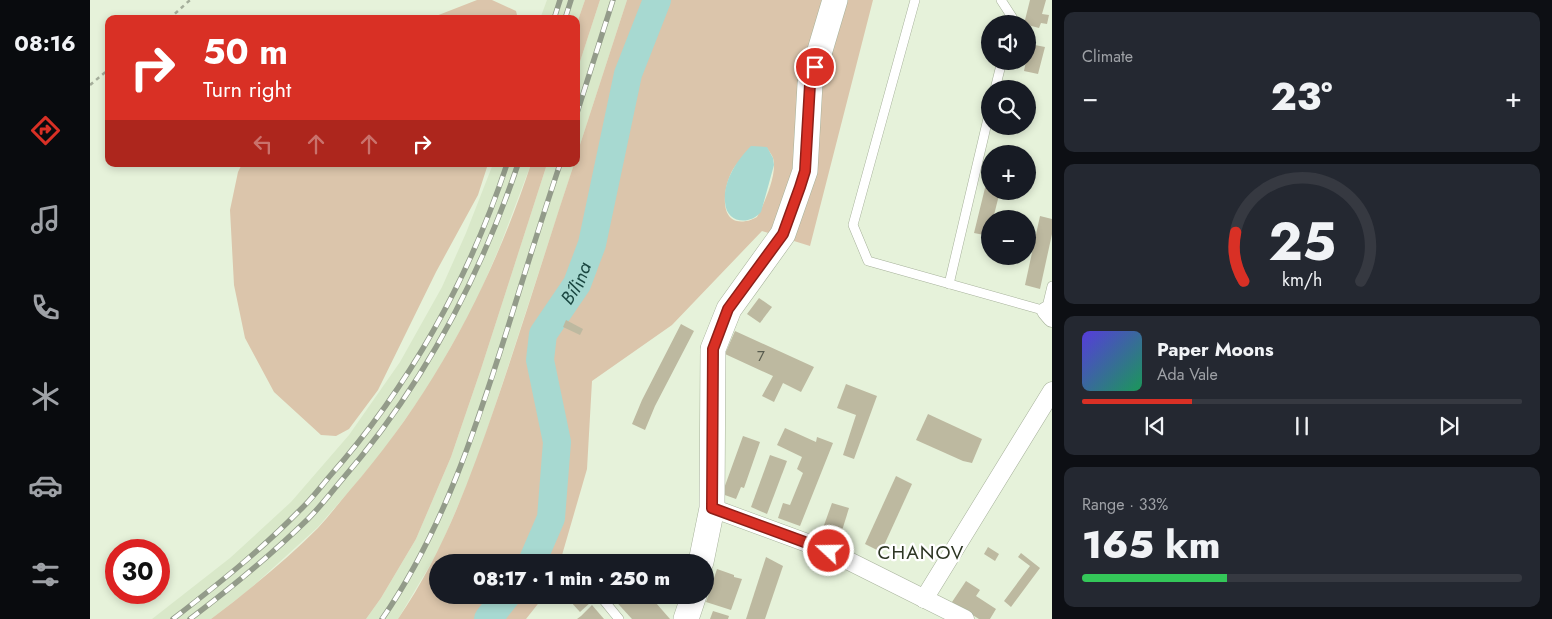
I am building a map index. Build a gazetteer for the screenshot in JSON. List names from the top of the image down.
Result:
{
  "districts": ["CHANOV"],
  "water": ["Bílina"],
  "house_numbers": ["7"],
  "page": {
    "tabs": "08:16",
    "tile": [
      "Climate",
      ["Range · 33%", "165 km"]
    ],
    "map_buttons": ["+", "−"],
    "turn": ["50 m", "Turn right"],
    "heat": ["−", "23°", "+"],
    "song": ["Paper Moons", "Ada Vale"],
    "limit": "30",
    "trip": "08:17 · 1 min · 250 m",
    "gauge": ["25", "km/h"]
  }
}
